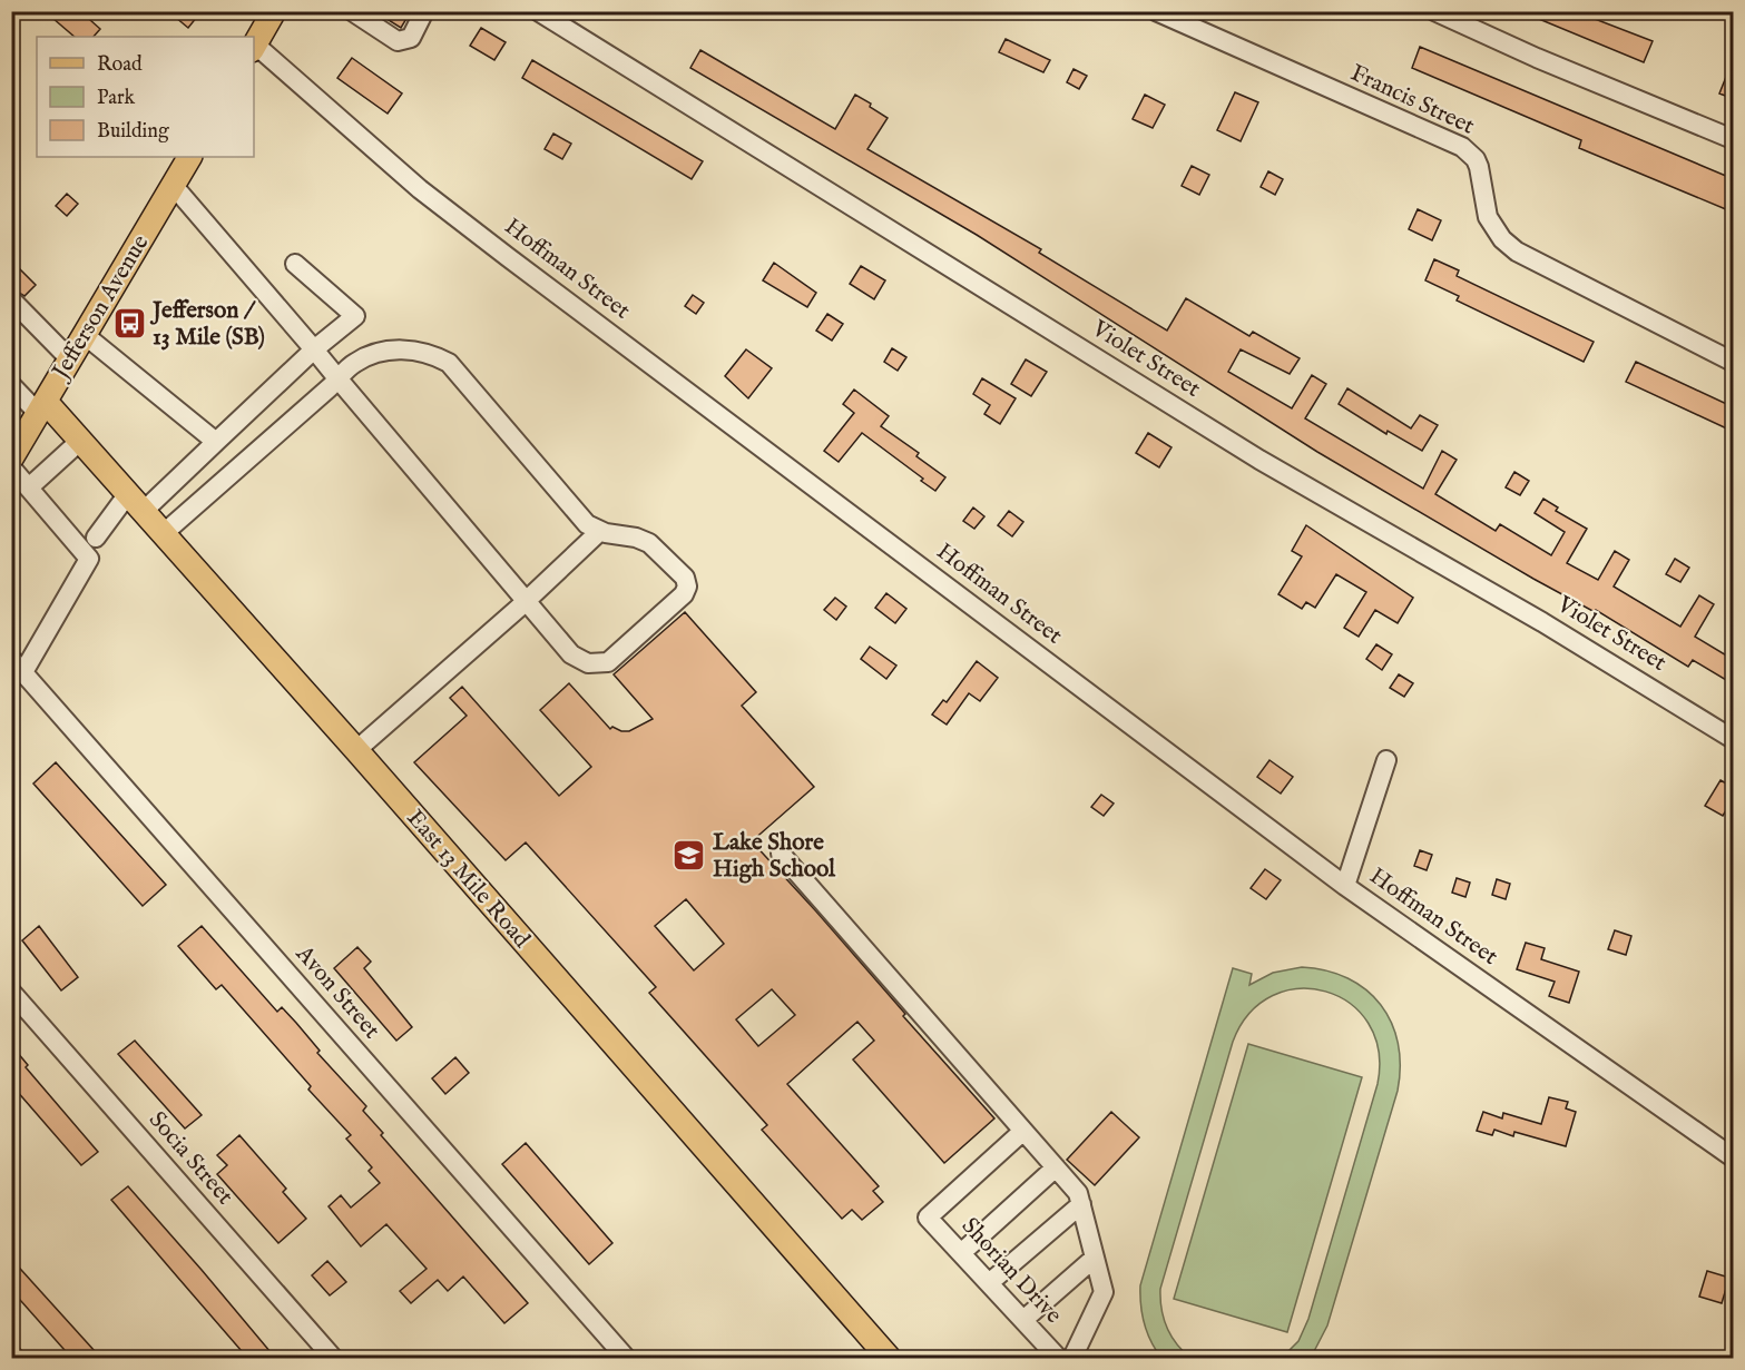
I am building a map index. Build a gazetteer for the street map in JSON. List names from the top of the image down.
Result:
{
  "streets": {
    "main road": ["Jefferson Avenue", "East 13 Mile Road"],
    "street": [
      "Francis Street",
      "Hoffman Street",
      "Violet Street",
      "Avon Street",
      "Socia Street",
      "Shorian Drive"
    ]
  },
  "crossings": [
    ["Jefferson Avenue", "East 13 Mile Road"]
  ],
  "places": {
    "bus stop": ["Jefferson / 13 Mile (SB)"],
    "school or university": ["Lake Shore High School"]
  },
  "legend": ["Road", "Park", "Building"]
}
